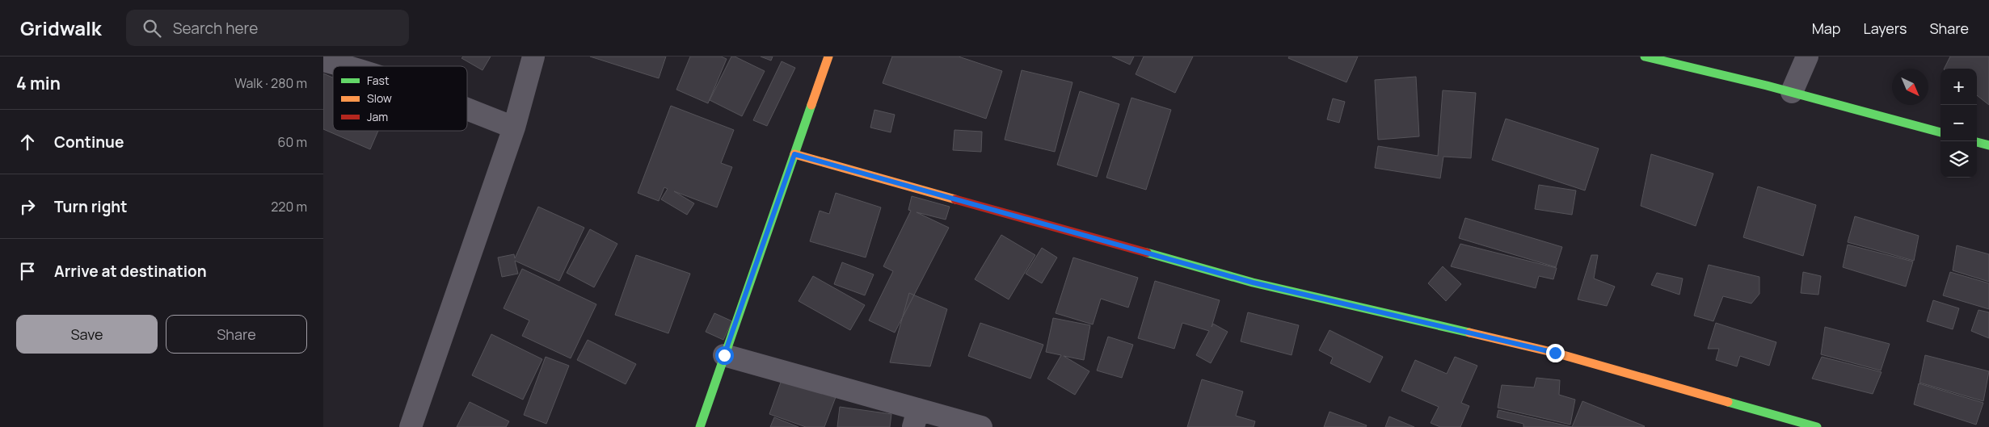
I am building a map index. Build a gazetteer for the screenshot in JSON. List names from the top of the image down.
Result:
{
  "legend": ["Fast", "Slow", "Jam"],
  "north": "bottom right",
  "page": {
    "header": "Gridwalk",
    "search": "Search here",
    "nav": ["Map", "Layers", "Share"],
    "heading": ["4 min", "Walk · 280 m"],
    "map_buttons": ["+", "−"],
    "list": [
      ["Continue", "60 m"],
      ["Turn right", "220 m"],
      "Arrive at destination"
    ],
    "buttons": ["Save", "Share"]
  }
}
